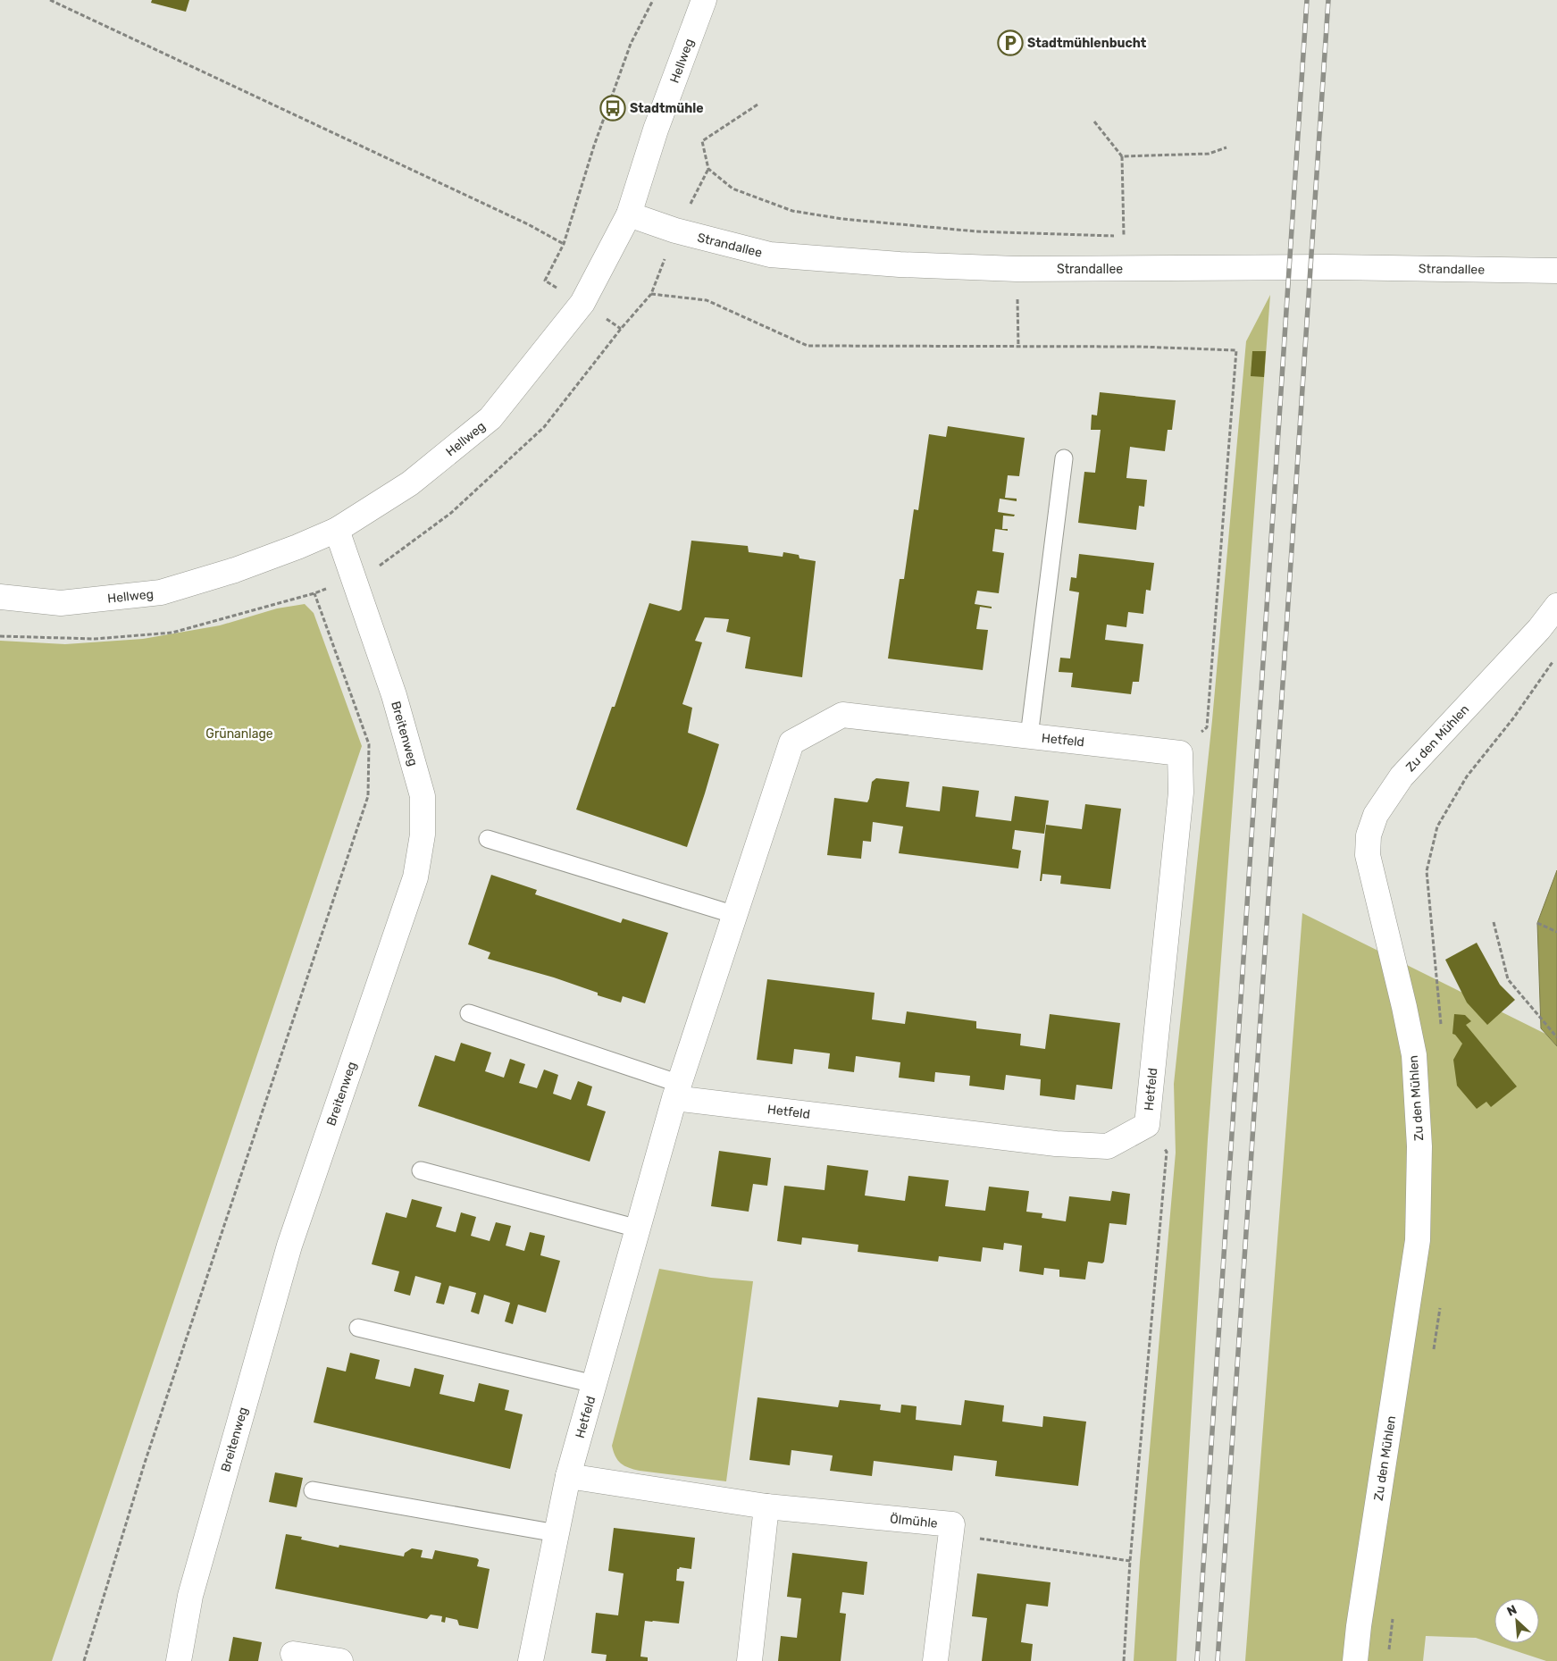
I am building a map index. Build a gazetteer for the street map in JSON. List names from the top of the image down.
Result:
{
  "streets": {
    "street": [
      "Hellweg",
      "Strandallee",
      "Breitenweg",
      "Zu den Mühlen",
      "Hetfeld",
      "Ölmühle"
    ]
  },
  "crossings": [
    ["Hellweg", "Strandallee"],
    ["Hellweg", "Breitenweg"],
    ["Hetfeld", "Ölmühle"]
  ],
  "parks": ["Grünanlage"],
  "places": {
    "parking": ["Stadtmühlenbucht"],
    "bus stop": ["Stadtmühle"]
  },
  "north": "top left"
}
